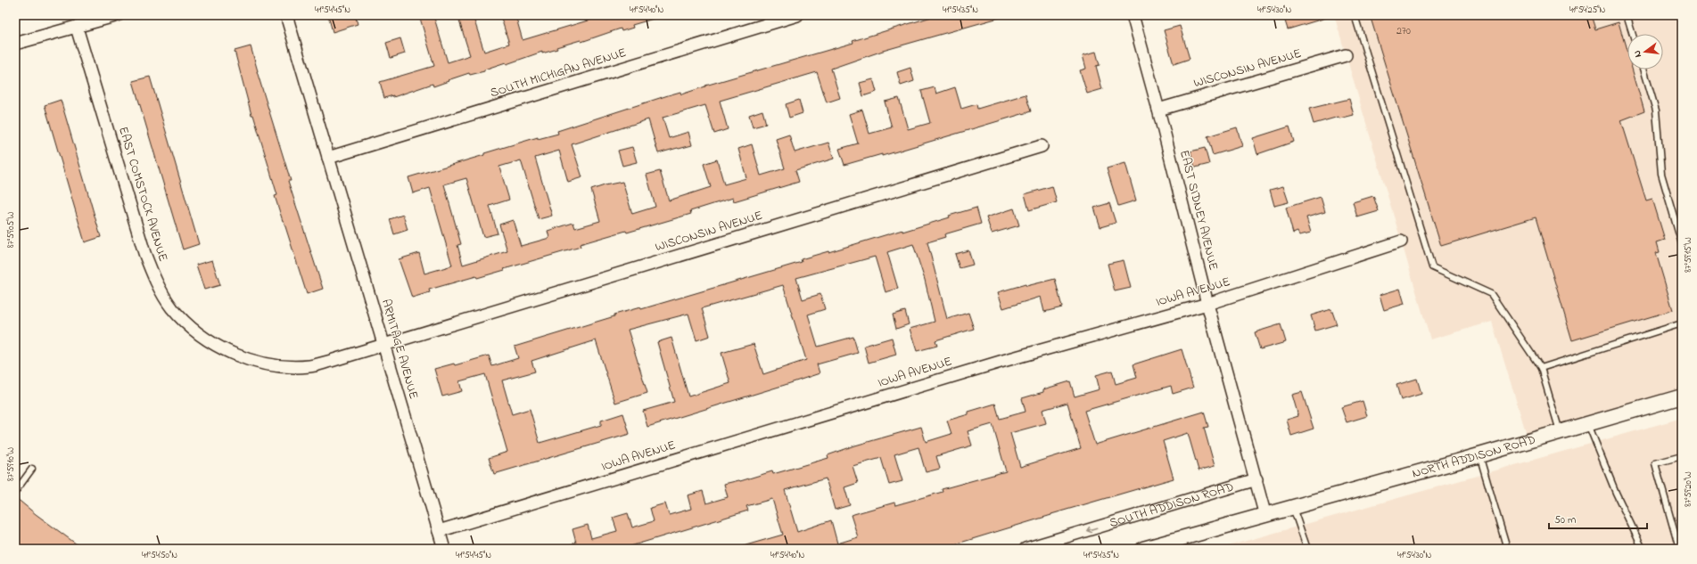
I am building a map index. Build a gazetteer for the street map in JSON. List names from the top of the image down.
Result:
{
  "streets": {
    "street": [
      "WISCONSIN AVENUE",
      "SOUTH MICHIGAN AVENUE",
      "EAST COMSTOCK AVENUE",
      "EAST SIDNEY AVENUE",
      "IOWA AVENUE",
      "ARMITAGE AVENUE",
      "NORTH ADDISON ROAD",
      "SOUTH ADDISON ROAD"
    ]
  },
  "crossings": [
    ["WISCONSIN AVENUE", "EAST COMSTOCK AVENUE"],
    ["WISCONSIN AVENUE", "EAST SIDNEY AVENUE"],
    ["WISCONSIN AVENUE", "ARMITAGE AVENUE"],
    ["SOUTH MICHIGAN AVENUE", "ARMITAGE AVENUE"],
    ["EAST COMSTOCK AVENUE", "ARMITAGE AVENUE"],
    ["EAST SIDNEY AVENUE", "IOWA AVENUE"],
    ["EAST SIDNEY AVENUE", "NORTH ADDISON ROAD"],
    ["EAST SIDNEY AVENUE", "SOUTH ADDISON ROAD"],
    ["IOWA AVENUE", "ARMITAGE AVENUE"]
  ],
  "house_numbers": ["270"],
  "scale_bar": "50 m",
  "north": "left",
  "coordinates": [
    "41°54'45\"N",
    "41°54'40\"N",
    "41°54'35\"N",
    "41°54'30\"N",
    "41°54'25\"N",
    "87°59'05\"W",
    "87°59'15\"W",
    "87°59'10\"W",
    "87°59'20\"W",
    "41°54'50\"N"
  ]
}
